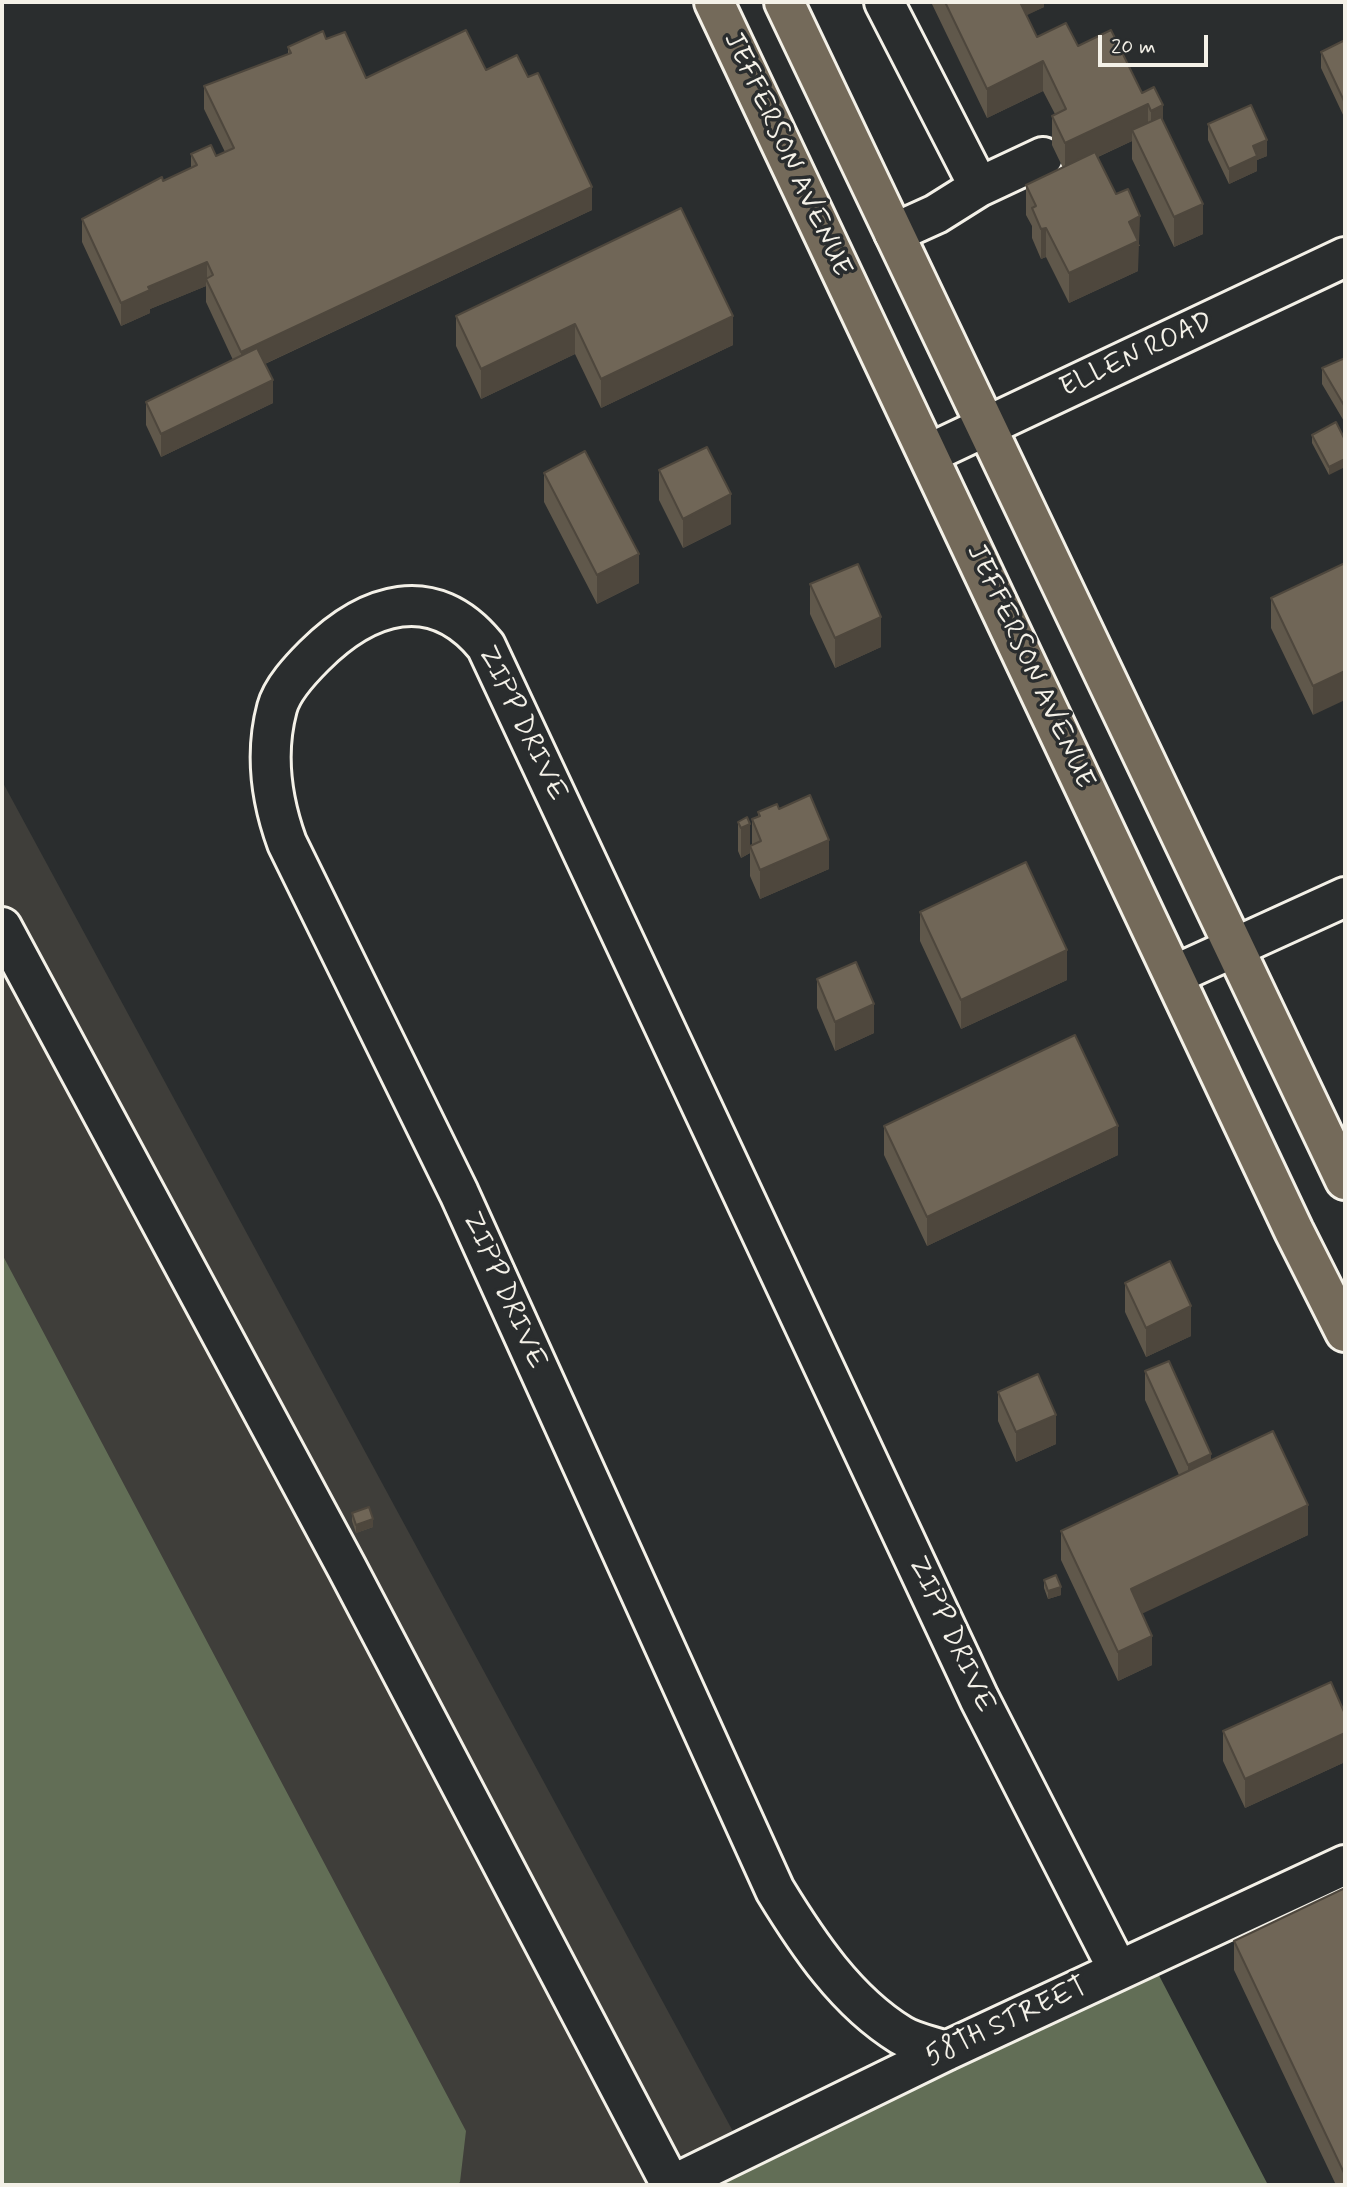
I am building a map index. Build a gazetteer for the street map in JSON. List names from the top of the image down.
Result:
{
  "streets": {
    "main road": ["JEFFERSON AVENUE"],
    "street": ["ELLEN ROAD", "ZIPP DRIVE", "58TH STREET"]
  },
  "crossings": [
    ["JEFFERSON AVENUE", "ELLEN ROAD"],
    ["ZIPP DRIVE", "58TH STREET"]
  ],
  "scale_bar": "20 m"
}
